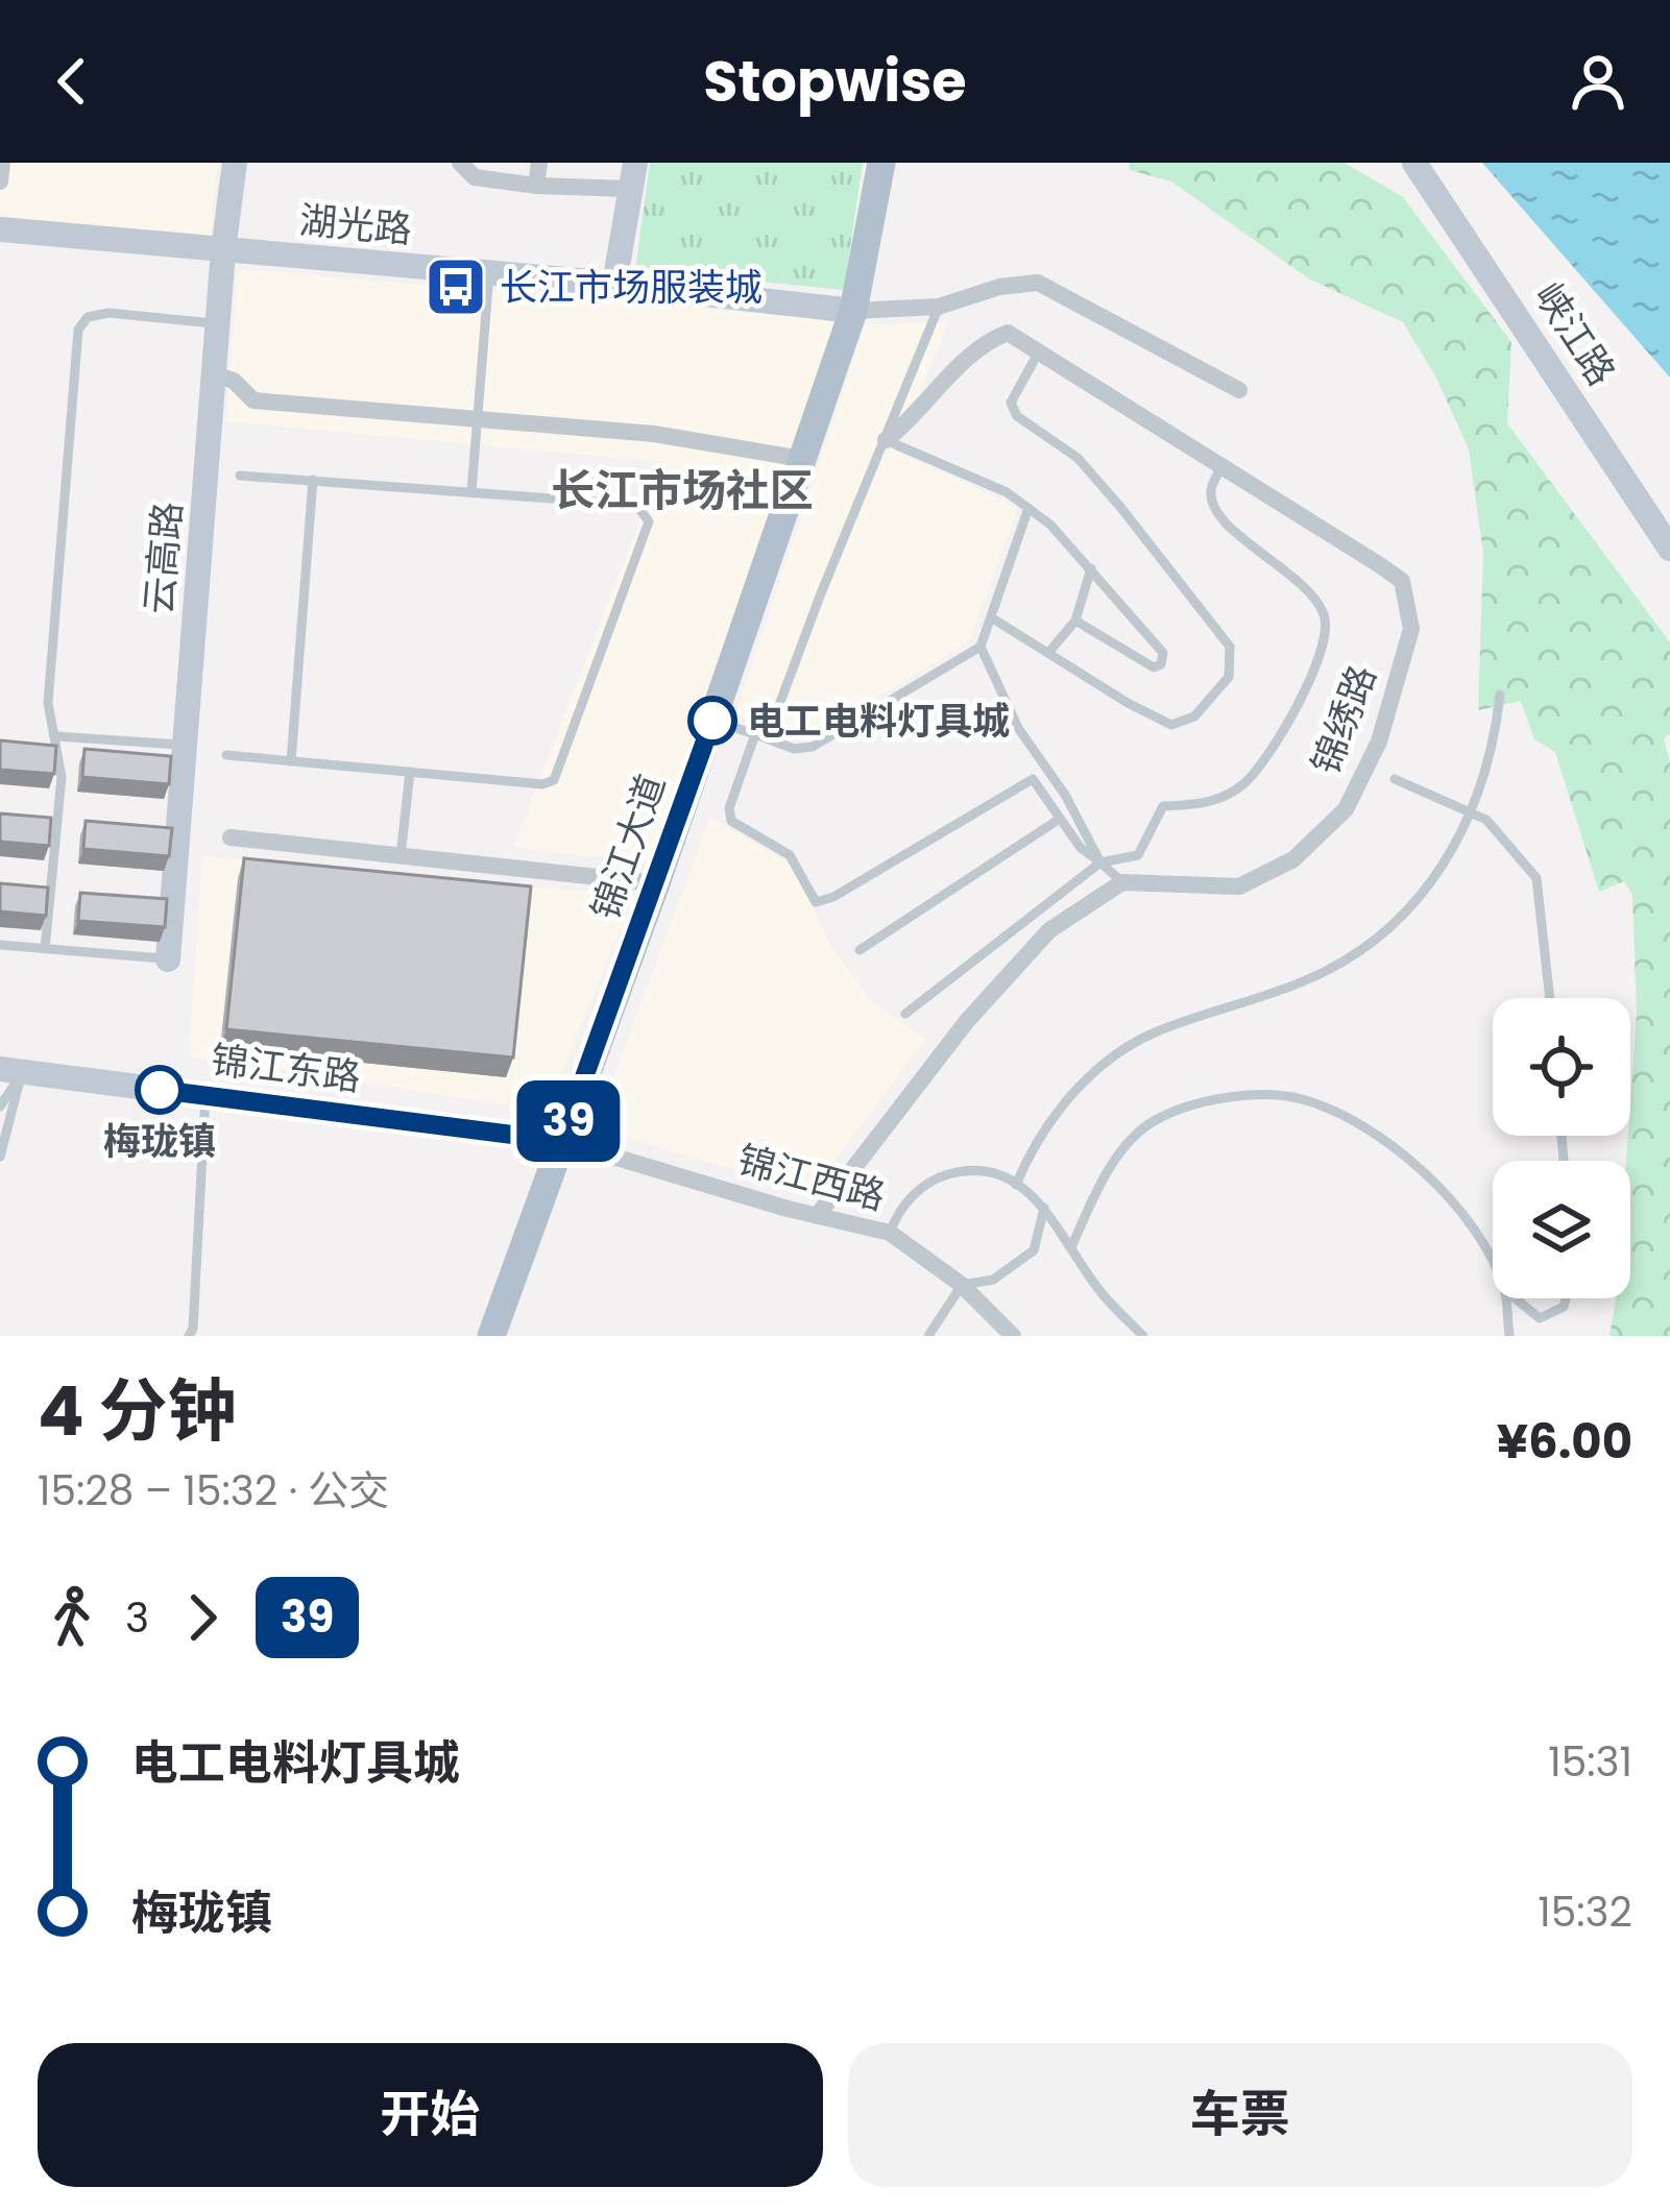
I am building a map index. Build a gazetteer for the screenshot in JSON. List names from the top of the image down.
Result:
{
  "streets": {
    "main road": [
      "湖光路",
      "峡江路",
      "云高路",
      "锦江大道",
      "锦江东路"
    ],
    "street": ["锦绣路", "锦江西路"]
  },
  "crossings": [
    ["湖光路", "云高路"],
    ["湖光路", "锦江大道"],
    ["锦江大道", "锦江东路"],
    ["锦江大道", "锦江西路"],
    ["锦江东路", "锦江西路"]
  ],
  "districts": ["长江市场社区"],
  "places": {
    "bus stop": ["长江市场服装城"],
    "other": ["电工电料灯具城", "梅珑镇"]
  },
  "lines": ["bus line 39"],
  "page": {
    "header": "Stopwise",
    "on_map": "39",
    "heading": ["4 分钟", "15:28 – 15:32 · 公交", "¥6.00"],
    "legs": ["3", "39"],
    "list": [
      {
        "name": "电工电料灯具城",
        "value": "15:31"
      },
      {
        "name": "梅珑镇",
        "value": "15:32"
      }
    ],
    "buttons": ["开始", "车票"]
  }
}
